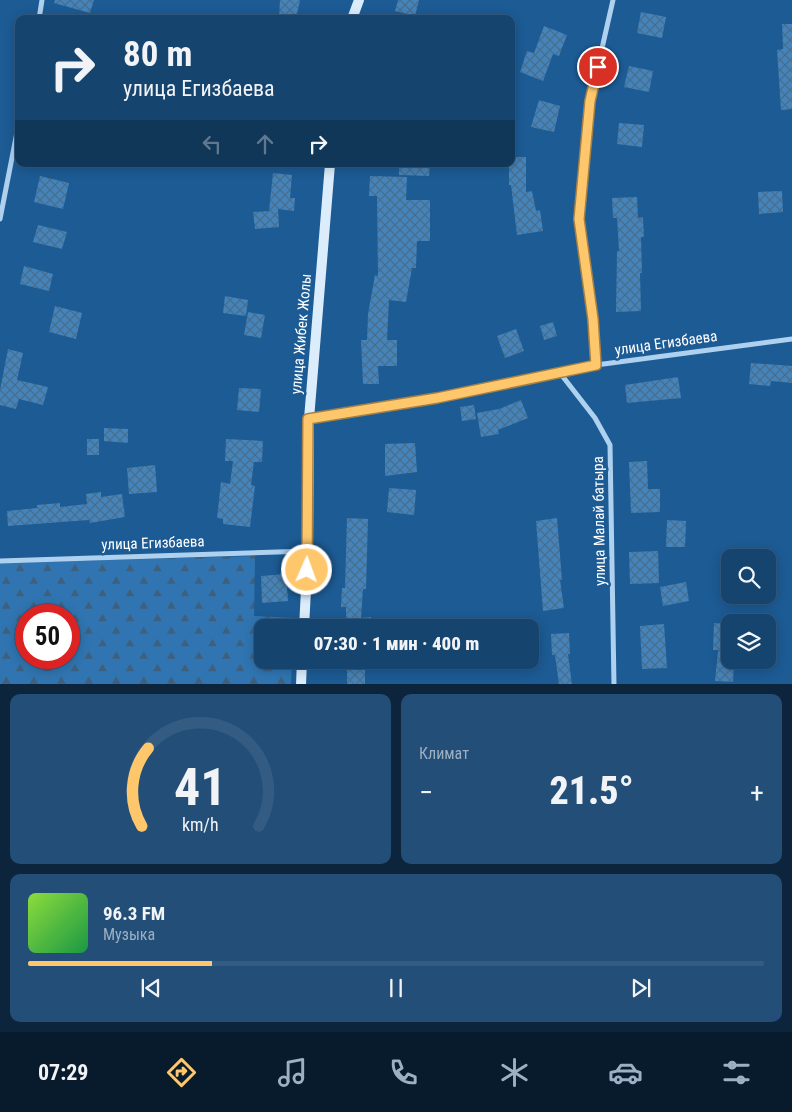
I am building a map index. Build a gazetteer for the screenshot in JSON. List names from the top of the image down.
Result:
{
  "streets": {
    "main road": ["улица Жибек Жолы"],
    "street": ["улица Егизбаева", "улица Малай батыра"]
  },
  "crossings": [
    ["улица Жибек Жолы", "улица Егизбаева"],
    ["улица Егизбаева", "улица Малай батыра"]
  ],
  "page": {
    "turn": ["80 m", "улица Егизбаева"],
    "limit": "50",
    "trip": "07:30 · 1 мин · 400 m",
    "tile": "Климат",
    "heat": ["−", "21.5°", "+"],
    "song": ["96.3 FM", "Музыка"],
    "tabs": "07:29",
    "gauge": ["41", "km/h"]
  }
}
